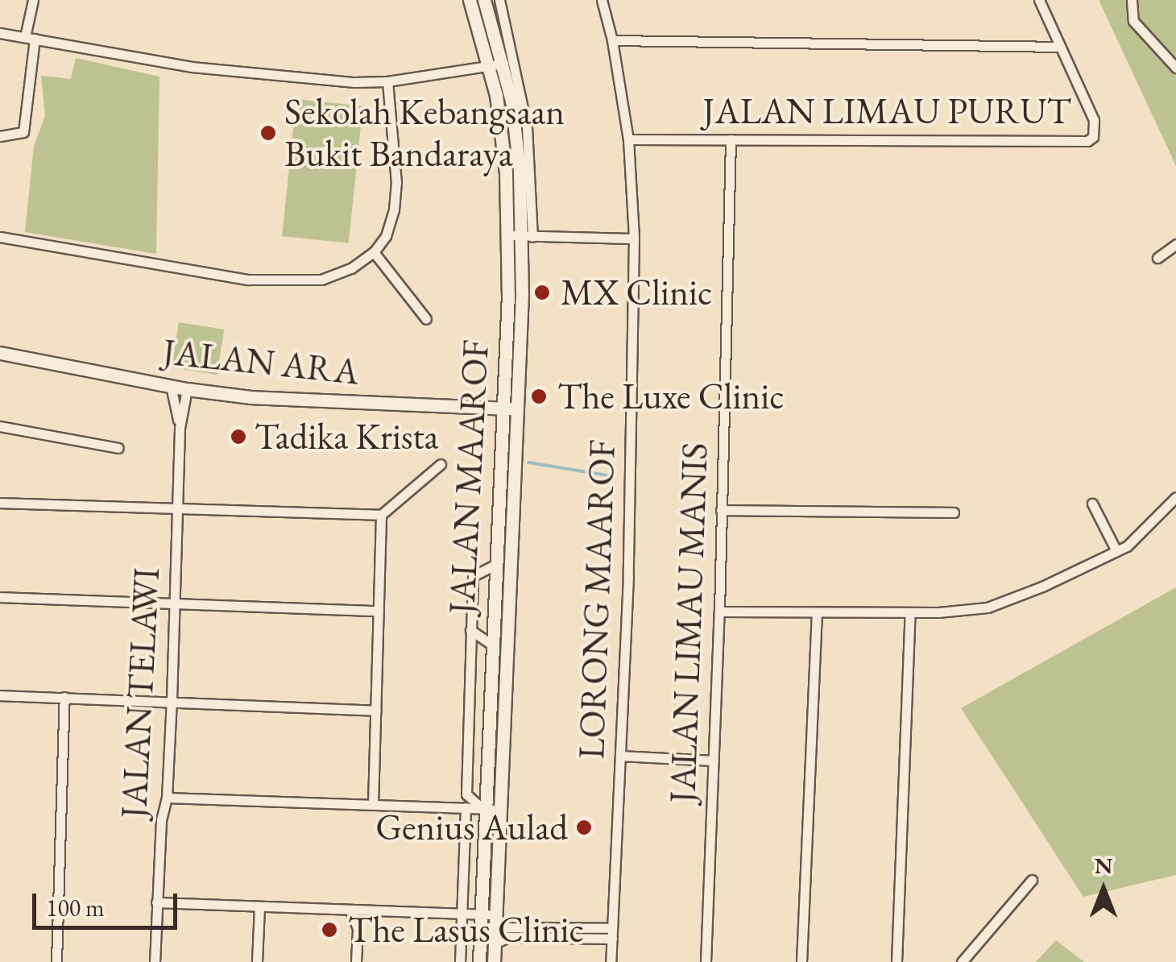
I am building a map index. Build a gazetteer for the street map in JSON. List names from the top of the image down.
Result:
{
  "streets": {
    "main road": ["JALAN ARA", "JALAN MAAROF"],
    "street": [
      "JALAN LIMAU PURUT",
      "LORONG MAAROF",
      "JALAN LIMAU MANIS",
      "JALAN TELAWI"
    ]
  },
  "crossings": [
    ["JALAN LIMAU PURUT", "LORONG MAAROF"],
    ["JALAN LIMAU PURUT", "JALAN LIMAU MANIS"],
    ["JALAN ARA", "JALAN MAAROF"],
    ["JALAN ARA", "JALAN TELAWI"]
  ],
  "places": [
    "Sekolah Kebangsaan Bukit Bandaraya",
    "MX Clinic",
    "The Luxe Clinic",
    "Tadika Krista",
    "Genius Aulad",
    "The Lasus Clinic"
  ],
  "scale_bar": "100 m",
  "north": "top"
}
